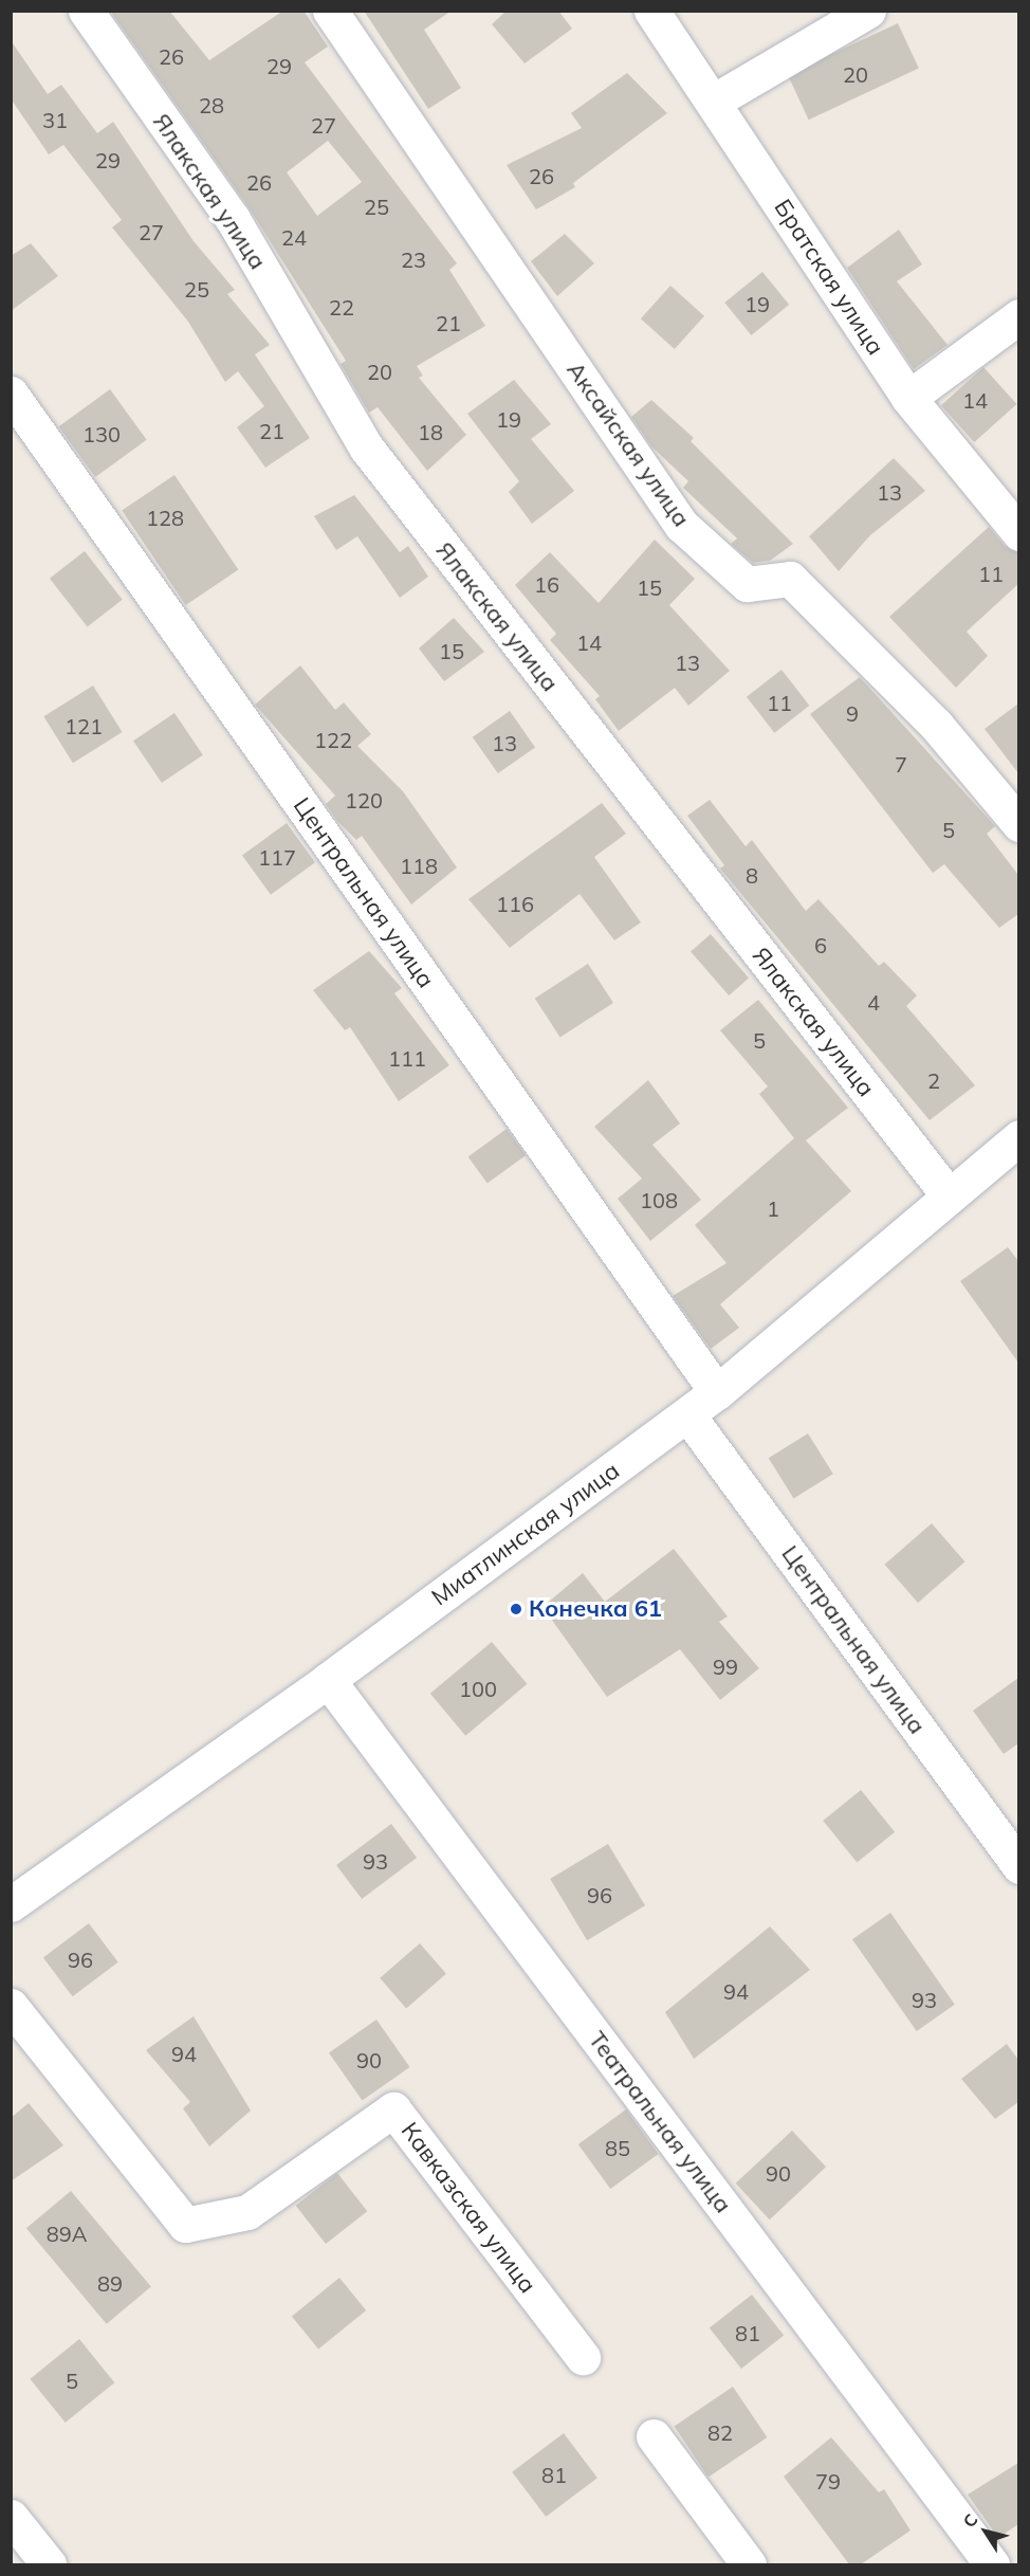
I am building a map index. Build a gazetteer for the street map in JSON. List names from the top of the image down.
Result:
{
  "streets": {
    "street": [
      "Ялакская улица",
      "Братская улица",
      "Аксайская улица",
      "Центральная улица",
      "Миатлинская улица",
      "Театральная улица",
      "Кавказская улица"
    ]
  },
  "crossings": [
    ["Ялакская улица", "Миатлинская улица"],
    ["Центральная улица", "Миатлинская улица"],
    ["Миатлинская улица", "Театральная улица"]
  ],
  "places": ["Конечка 61"],
  "house_numbers": [
    "26",
    "29",
    "20",
    "28",
    "31",
    "27",
    "29",
    "26",
    "26",
    "25",
    "27",
    "24",
    "23",
    "25",
    "19",
    "22",
    "21",
    "20",
    "14",
    "19",
    "21",
    "18",
    "130",
    "13",
    "128",
    "11",
    "16",
    "15",
    "14",
    "15",
    "13",
    "11",
    "9",
    "121",
    "122",
    "13",
    "7",
    "120",
    "5",
    "117",
    "118",
    "8",
    "116",
    "6",
    "4",
    "5",
    "111",
    "2",
    "108",
    "1",
    "99",
    "100",
    "93",
    "96",
    "96",
    "94",
    "93",
    "94",
    "90",
    "85",
    "90",
    "89А",
    "89",
    "81",
    "5",
    "82",
    "81",
    "79"
  ],
  "north": "top left"
}
